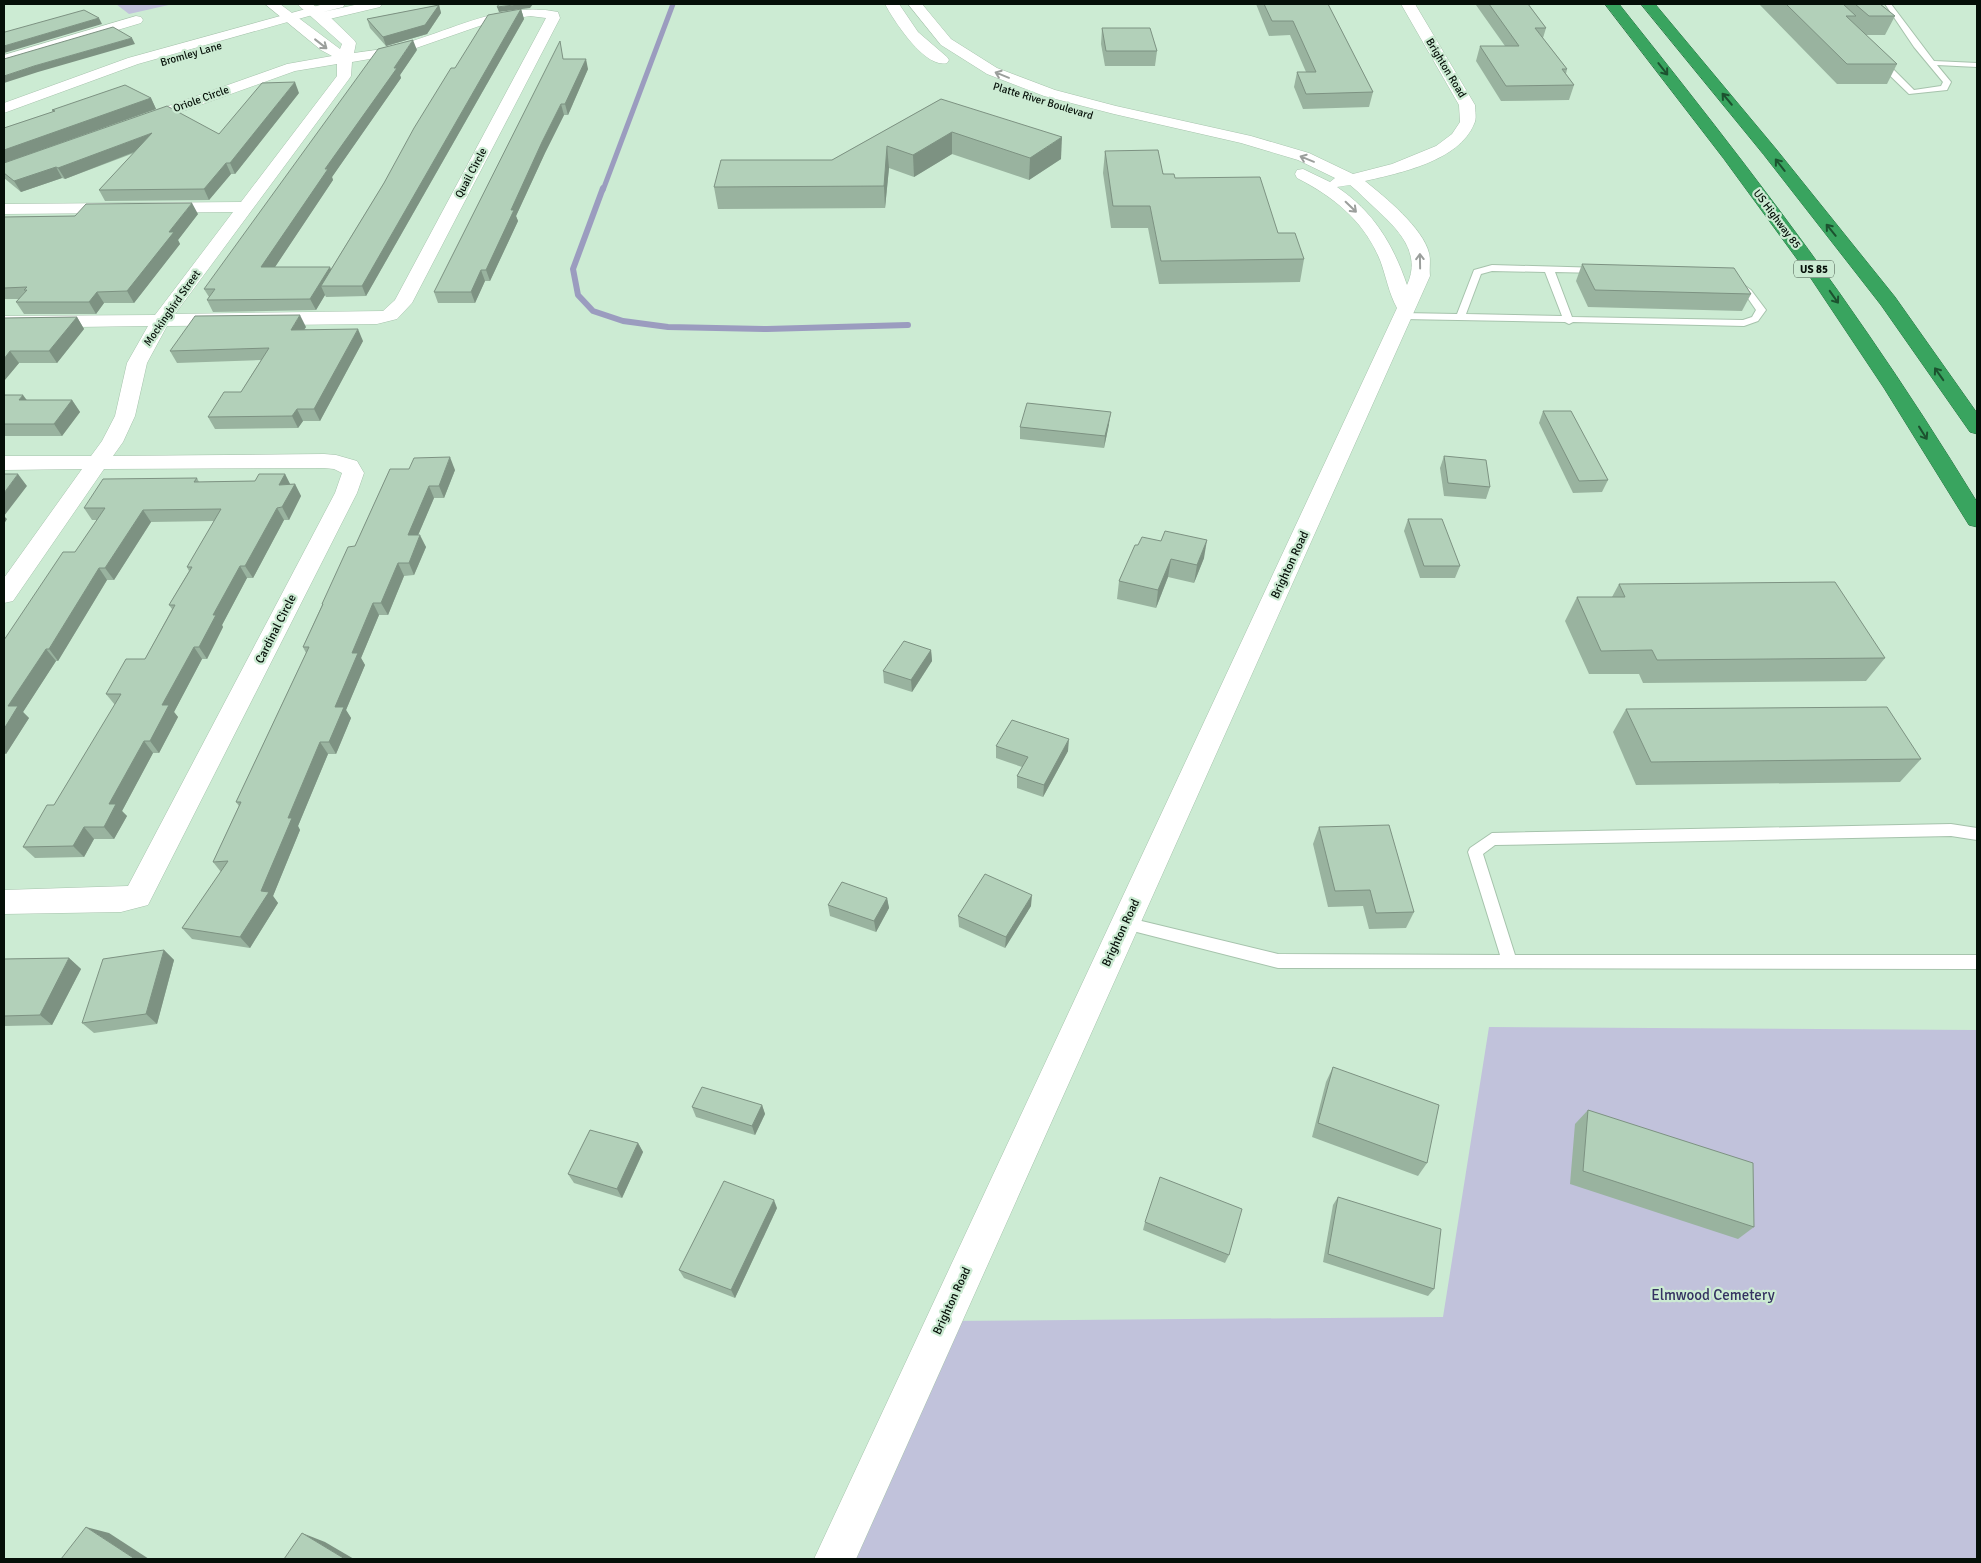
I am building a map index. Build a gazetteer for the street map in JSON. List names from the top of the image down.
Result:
{
  "streets": {
    "highway": ["US Highway 85", "US 85"],
    "street": [
      "Bromley Lane",
      "Brighton Road",
      "Oriole Circle",
      "Platte River Boulevard",
      "Quail Circle",
      "Mockingbird Street",
      "Cardinal Circle"
    ]
  },
  "crossings": [
    ["Bromley Lane", "Mockingbird Street"],
    ["Brighton Road", "Platte River Boulevard"],
    ["Oriole Circle", "Quail Circle"],
    ["Oriole Circle", "Mockingbird Street"],
    ["Quail Circle", "Mockingbird Street"],
    ["Mockingbird Street", "Cardinal Circle"]
  ],
  "parks": ["Elmwood Cemetery"]
}
